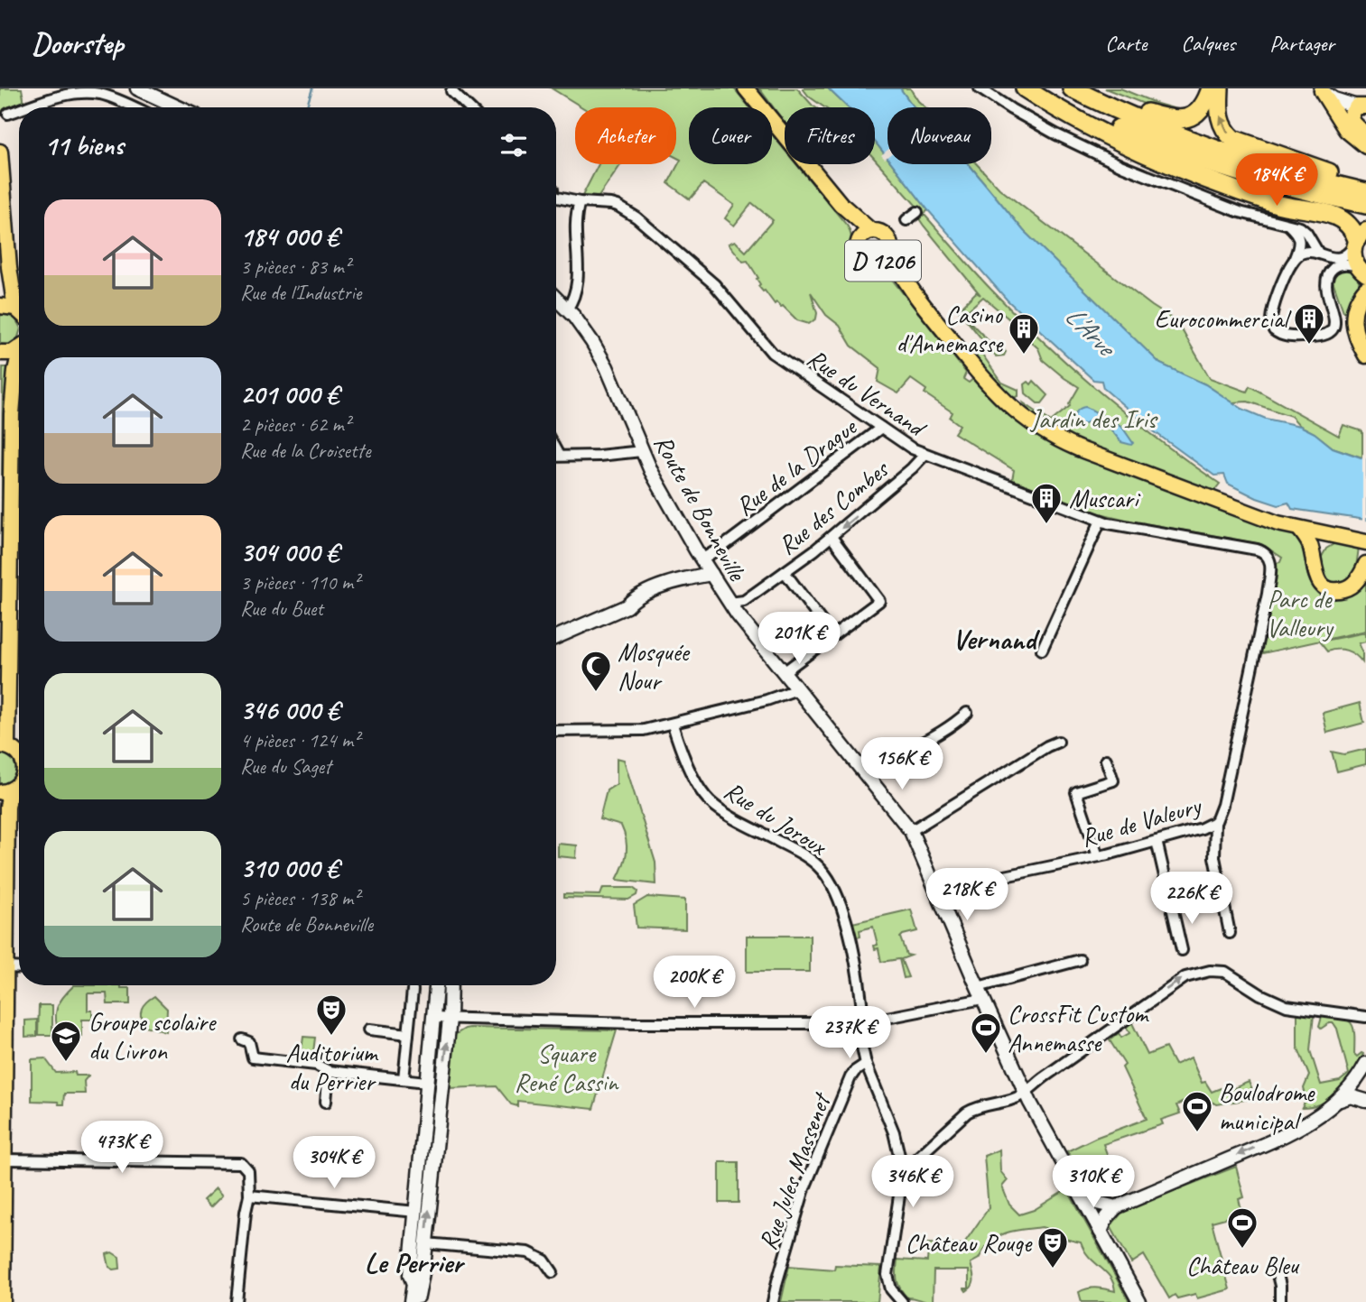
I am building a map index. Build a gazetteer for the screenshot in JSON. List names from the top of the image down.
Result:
{
  "streets": {
    "main road": ["D 1206", "Route de Bonneville"],
    "street": [
      "Rue du Vernand",
      "Rue de la Drague",
      "Rue des Combes",
      "Rue du Joroux",
      "Rue de Valeury",
      "Rue Jules Massenet"
    ]
  },
  "crossings": [
    ["Rue du Vernand", "Rue de la Drague"],
    ["Rue du Vernand", "Rue des Combes"],
    ["Rue du Vernand", "Rue de Valeury"],
    ["Rue de la Drague", "Route de Bonneville"],
    ["Route de Bonneville", "Rue des Combes"],
    ["Route de Bonneville", "Rue de Valeury"],
    ["Rue du Joroux", "Rue Jules Massenet"]
  ],
  "one_way": ["Rue des Combes"],
  "districts": ["Vernand", "Le Perrier"],
  "water": ["L'Arve"],
  "parks": ["Jardin des Iris", "Parc de Valleury", "Square René Cassin"],
  "places": {
    "building": ["Eurocommercial", "Casino d'Annemasse", "Muscari"],
    "mosque": ["Mosquée Nour"],
    "theatre": ["Auditorium du Perrier", "Château Rouge"],
    "sports": ["CrossFit Custom Annemasse", "Boulodrome municipal", "Château Bleu"],
    "school or university": ["Groupe scolaire du Livron"]
  },
  "page": {
    "header": "Doorstep",
    "nav": ["Carte", "Calques", "Partager"],
    "chip": [
      "Acheter",
      "Louer",
      "Filtres",
      "Nouveau"
    ],
    "heading": "11 biens",
    "price": [
      "184K €",
      "201K €",
      "156K €",
      "218K €",
      "226K €",
      "200K €",
      "237K €",
      "473K €",
      "304K €",
      "346K €",
      "310K €"
    ],
    "list": [
      {
        "name": "184 000 €",
        "note": "3 pièces · 83 m² · Rue de l'Industrie"
      },
      {
        "name": "201 000 €",
        "note": "2 pièces · 62 m² · Rue de la Croisette"
      },
      {
        "name": "304 000 €",
        "note": "3 pièces · 110 m² · Rue du Buet"
      },
      {
        "name": "346 000 €",
        "note": "4 pièces · 124 m² · Rue du Saget"
      },
      {
        "name": "310 000 €",
        "note": "5 pièces · 138 m² · Route de Bonneville"
      }
    ]
  }
}
